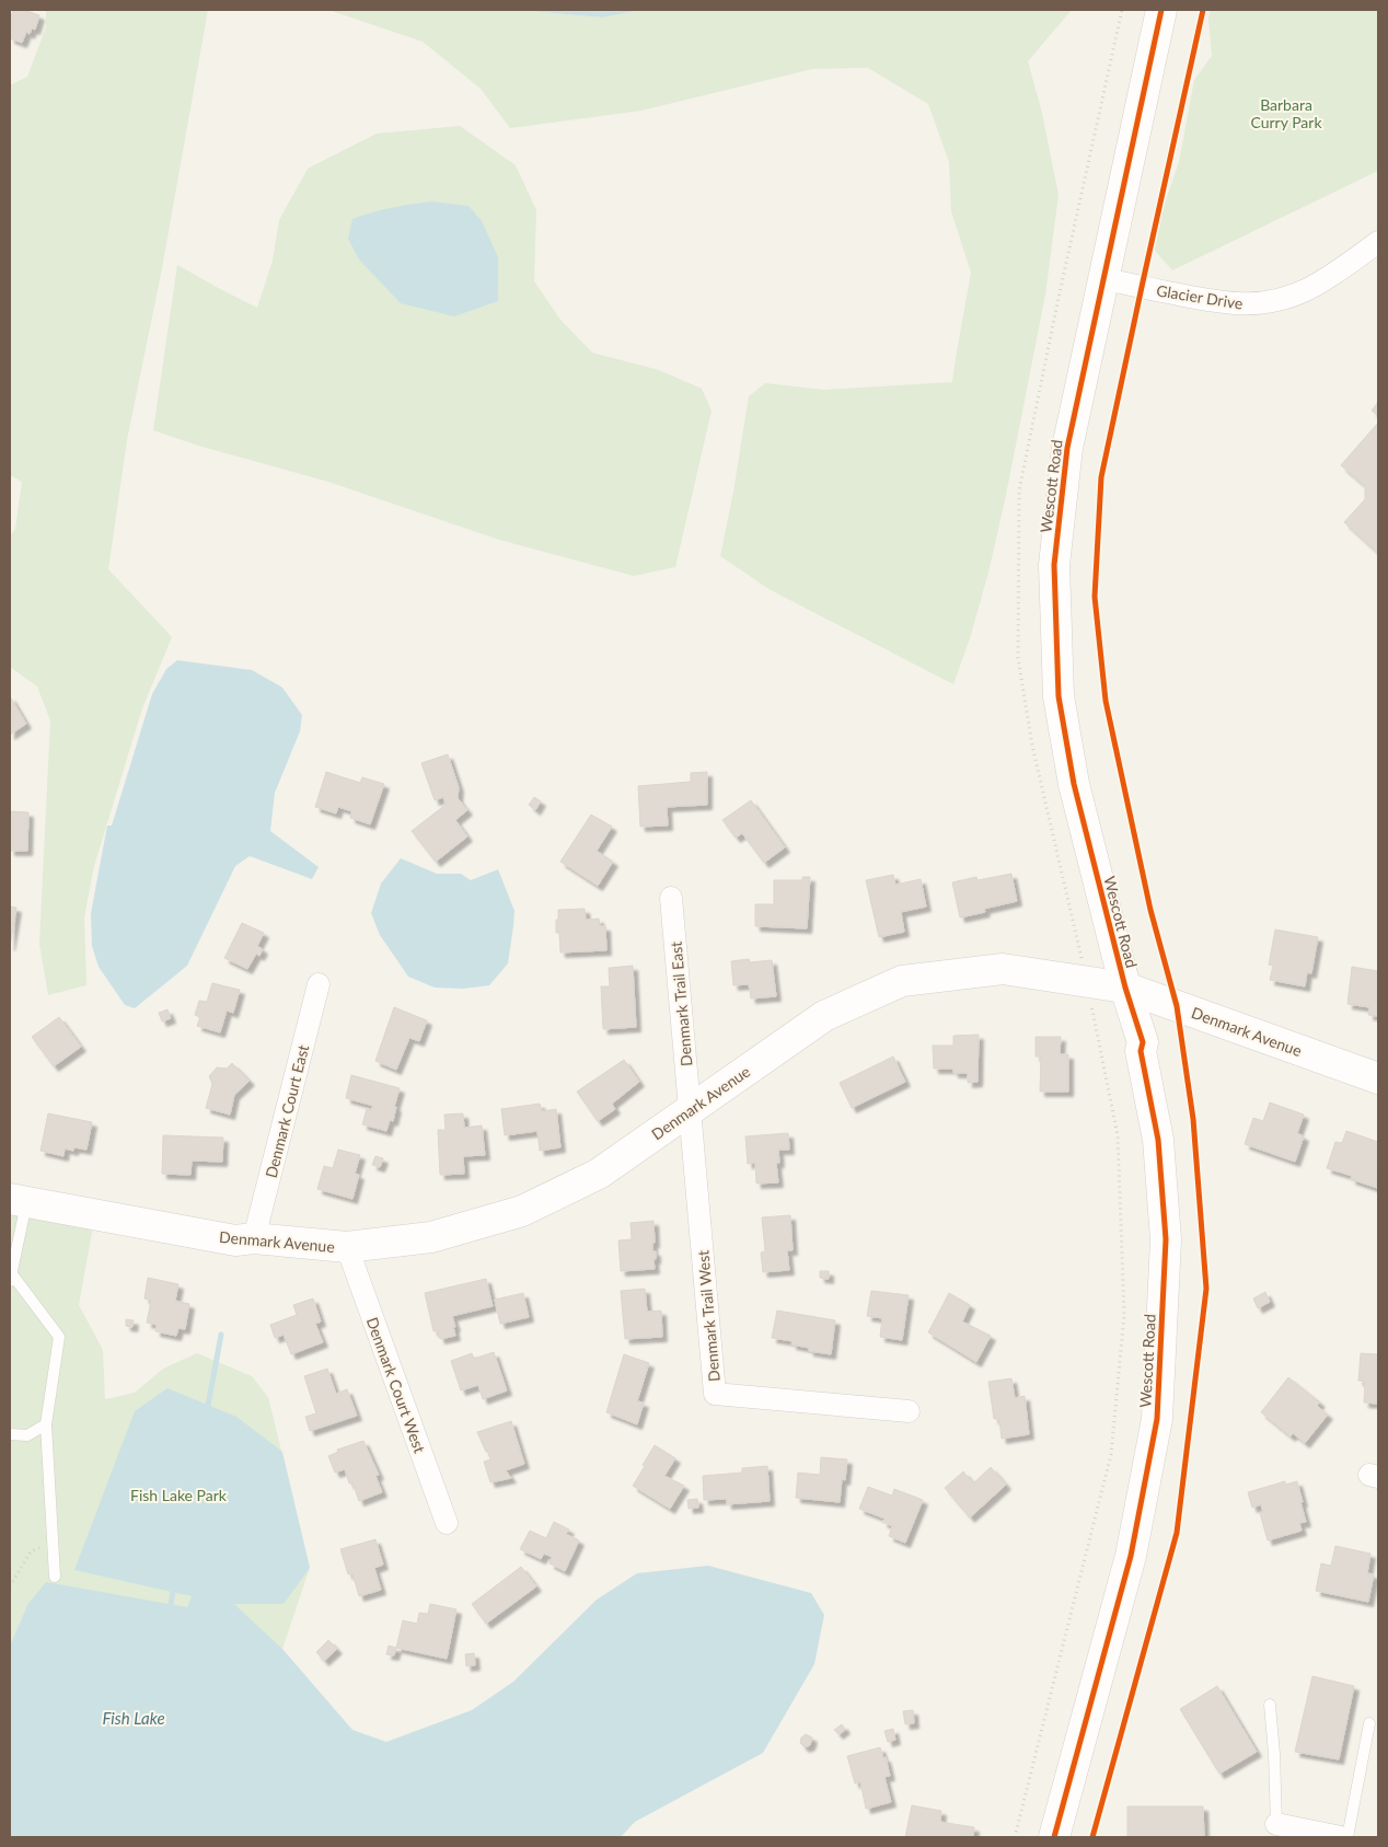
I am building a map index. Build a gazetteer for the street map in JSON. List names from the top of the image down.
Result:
{
  "streets": {
    "street": [
      "Glacier Drive",
      "Wescott Road",
      "Denmark Trail East",
      "Denmark Avenue",
      "Denmark Court East",
      "Denmark Trail West",
      "Denmark Court West"
    ]
  },
  "crossings": [
    ["Glacier Drive", "Wescott Road"],
    ["Wescott Road", "Denmark Avenue"],
    ["Denmark Trail East", "Denmark Avenue"],
    ["Denmark Trail East", "Denmark Trail West"],
    ["Denmark Avenue", "Denmark Court East"],
    ["Denmark Avenue", "Denmark Trail West"],
    ["Denmark Avenue", "Denmark Court West"]
  ],
  "water": ["Fish Lake"],
  "parks": ["Barbara Curry Park", "Fish Lake Park"]
}
